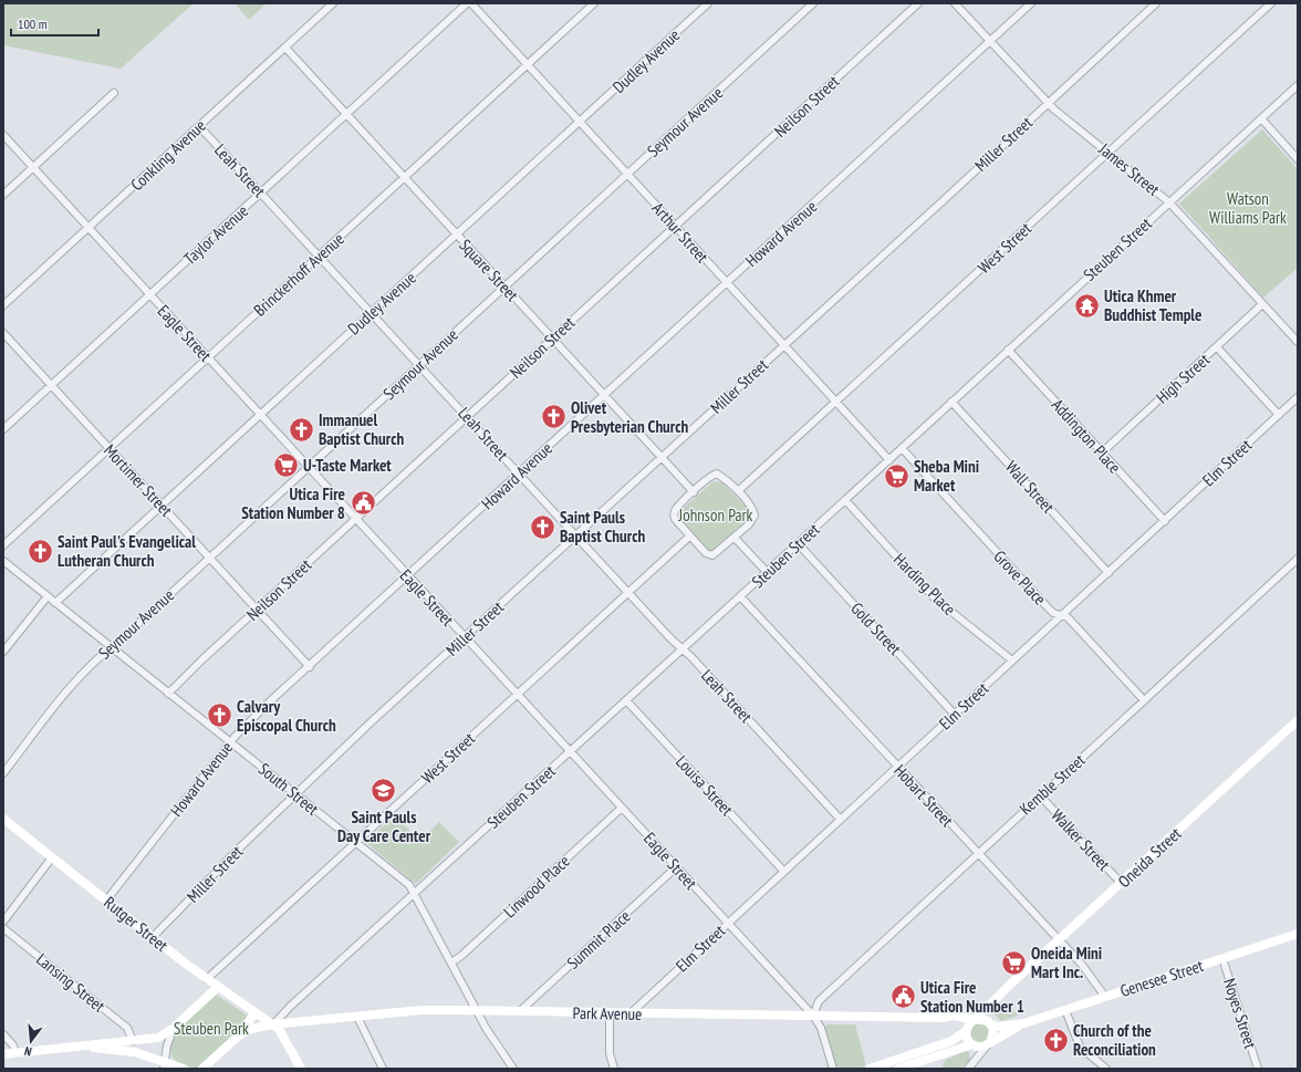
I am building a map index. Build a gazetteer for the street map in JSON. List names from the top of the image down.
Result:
{
  "streets": {
    "street": [
      "Dudley Avenue",
      "Neilson Street",
      "Seymour Avenue",
      "Miller Street",
      "Conkling Avenue",
      "James Street",
      "Leah Street",
      "Arthur Street",
      "Howard Avenue",
      "Taylor Avenue",
      "West Street",
      "Steuben Street",
      "Square Street",
      "Brinckerhoff Avenue",
      "Eagle Street",
      "High Street",
      "Addington Place",
      "Elm Street",
      "Mortimer Street",
      "Wall Street",
      "Grove Place",
      "Harding Place",
      "Gold Street",
      "Kemble Street",
      "Louisa Street",
      "South Street",
      "Hobart Street",
      "Walker Street",
      "Oneida Street",
      "Linwood Place",
      "Rutger Street",
      "Summit Place",
      "Genesee Street",
      "Lansing Street",
      "Park Avenue",
      "Noyes Street"
    ]
  },
  "crossings": [
    ["Dudley Avenue", "Leah Street"],
    ["Dudley Avenue", "Arthur Street"],
    ["Dudley Avenue", "Square Street"],
    ["Dudley Avenue", "Eagle Street"],
    ["Dudley Avenue", "Mortimer Street"],
    ["Dudley Avenue", "South Street"],
    ["Neilson Street", "Leah Street"],
    ["Neilson Street", "Arthur Street"],
    ["Neilson Street", "Square Street"],
    ["Neilson Street", "Eagle Street"],
    ["Neilson Street", "Mortimer Street"],
    ["Neilson Street", "South Street"],
    ["Seymour Avenue", "Leah Street"],
    ["Seymour Avenue", "Arthur Street"],
    ["Seymour Avenue", "Square Street"],
    ["Seymour Avenue", "Eagle Street"],
    ["Seymour Avenue", "Mortimer Street"],
    ["Seymour Avenue", "South Street"],
    ["Miller Street", "James Street"],
    ["Miller Street", "Leah Street"],
    ["Miller Street", "Arthur Street"],
    ["Miller Street", "Square Street"],
    ["Miller Street", "Eagle Street"],
    ["Miller Street", "South Street"],
    ["Miller Street", "Rutger Street"],
    ["Conkling Avenue", "Leah Street"],
    ["Conkling Avenue", "Square Street"],
    ["Conkling Avenue", "Eagle Street"],
    ["James Street", "Howard Avenue"],
    ["James Street", "West Street"],
    ["James Street", "Steuben Street"],
    ["James Street", "High Street"],
    ["Leah Street", "Howard Avenue"],
    ["Leah Street", "Taylor Avenue"],
    ["Leah Street", "West Street"],
    ["Leah Street", "Steuben Street"],
    ["Leah Street", "Brinckerhoff Avenue"],
    ["Leah Street", "Elm Street"],
    ["Arthur Street", "Howard Avenue"],
    ["Arthur Street", "West Street"],
    ["Arthur Street", "Steuben Street"],
    ["Arthur Street", "Brinckerhoff Avenue"],
    ["Howard Avenue", "Square Street"],
    ["Howard Avenue", "Eagle Street"],
    ["Howard Avenue", "Mortimer Street"],
    ["Howard Avenue", "South Street"],
    ["Howard Avenue", "Rutger Street"],
    ["Taylor Avenue", "Square Street"],
    ["Taylor Avenue", "Eagle Street"],
    ["Taylor Avenue", "Mortimer Street"],
    ["West Street", "Square Street"],
    ["West Street", "Eagle Street"],
    ["West Street", "South Street"],
    ["West Street", "Rutger Street"],
    ["Steuben Street", "Eagle Street"],
    ["Steuben Street", "Addington Place"],
    ["Steuben Street", "Wall Street"],
    ["Steuben Street", "Grove Place"],
    ["Steuben Street", "Harding Place"],
    ["Steuben Street", "Gold Street"],
    ["Steuben Street", "Louisa Street"],
    ["Steuben Street", "South Street"],
    ["Steuben Street", "Hobart Street"],
    ["Steuben Street", "Rutger Street"],
    ["Steuben Street", "Park Avenue"],
    ["Square Street", "Brinckerhoff Avenue"],
    ["Brinckerhoff Avenue", "Eagle Street"],
    ["Brinckerhoff Avenue", "Mortimer Street"],
    ["Eagle Street", "Elm Street"],
    ["Eagle Street", "Kemble Street"],
    ["Eagle Street", "Linwood Place"],
    ["Eagle Street", "Summit Place"],
    ["Eagle Street", "Park Avenue"],
    ["High Street", "Addington Place"],
    ["Addington Place", "Elm Street"],
    ["Elm Street", "Wall Street"],
    ["Elm Street", "Grove Place"],
    ["Elm Street", "Harding Place"],
    ["Elm Street", "Gold Street"],
    ["Elm Street", "Louisa Street"],
    ["Elm Street", "Hobart Street"],
    ["Elm Street", "Park Avenue"],
    ["Grove Place", "Kemble Street"],
    ["Kemble Street", "Hobart Street"],
    ["Kemble Street", "Walker Street"],
    ["Kemble Street", "Park Avenue"],
    ["South Street", "Linwood Place"],
    ["South Street", "Park Avenue"],
    ["Hobart Street", "Oneida Street"],
    ["Hobart Street", "Genesee Street"],
    ["Walker Street", "Oneida Street"],
    ["Oneida Street", "Genesee Street"],
    ["Oneida Street", "Park Avenue"],
    ["Rutger Street", "Park Avenue"],
    ["Summit Place", "Park Avenue"],
    ["Genesee Street", "Park Avenue"],
    ["Genesee Street", "Noyes Street"]
  ],
  "parks": ["Watson Williams Park", "Johnson Park", "Steuben Park"],
  "places": {
    "temple": ["Utica Khmer Buddhist Temple"],
    "church": [
      "Olivet Presbyterian Church",
      "Immanuel Baptist Church",
      "Saint Pauls Baptist Church",
      "Saint Paul's Evangelical Lutheran Church",
      "Calvary Episcopal Church",
      "Church of the Reconciliation"
    ],
    "supermarket": ["U-Taste Market", "Sheba Mini Market", "Oneida Mini Mart Inc."],
    "public building": ["Utica Fire Station Number 8", "Utica Fire Station Number 1"],
    "school or university": ["Saint Pauls Day Care Center"]
  },
  "scale_bar": "100 m",
  "north": "bottom"
}
